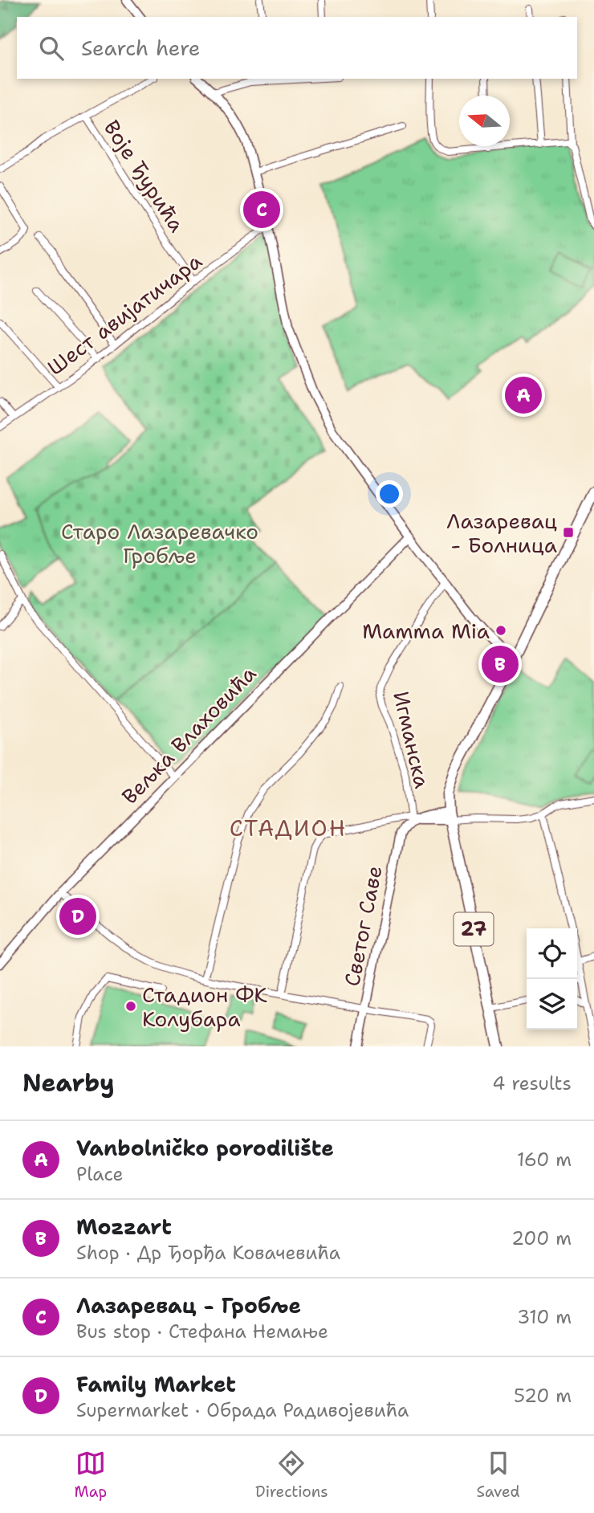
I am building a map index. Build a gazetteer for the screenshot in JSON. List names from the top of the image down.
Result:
{
  "streets": {
    "main road": ["27"],
    "street": [
      "Воје Ђурића",
      "Шест авијатичара",
      "Вељка Влаховића",
      "Игманска",
      "Светог Саве"
    ]
  },
  "crossings": [
    ["Воје Ђурића", "Шест авијатичара"],
    ["Игманска", "Светог Саве"]
  ],
  "districts": ["СТАДИОН"],
  "parks": ["Старо Лазаревачко Гробље"],
  "places": {
    "transit": ["Лазаревац - Болница"],
    "other": ["Mamma Mia", "Стадион ФК Колубара"]
  },
  "north": "left",
  "page": {
    "search": "Search here",
    "pins": [
      "C",
      "A",
      "B",
      "D"
    ],
    "heading": ["Nearby", "4 results"],
    "list": [
      {
        "mark": "A",
        "name": "Vanbolničko porodilište",
        "note": "Place",
        "value": "160 m"
      },
      {
        "mark": "B",
        "name": "Mozzart",
        "note": "Shop · Др Ђорђа Ковачевића",
        "value": "200 m"
      },
      {
        "mark": "C",
        "name": "Лазаревац - Гробље",
        "note": "Bus stop · Стефана Немање",
        "value": "310 m"
      },
      {
        "mark": "D",
        "name": "Family Market",
        "note": "Supermarket · Обрада Радивојевића",
        "value": "520 m"
      }
    ],
    "nav": ["Map", "Directions", "Saved"]
  }
}
